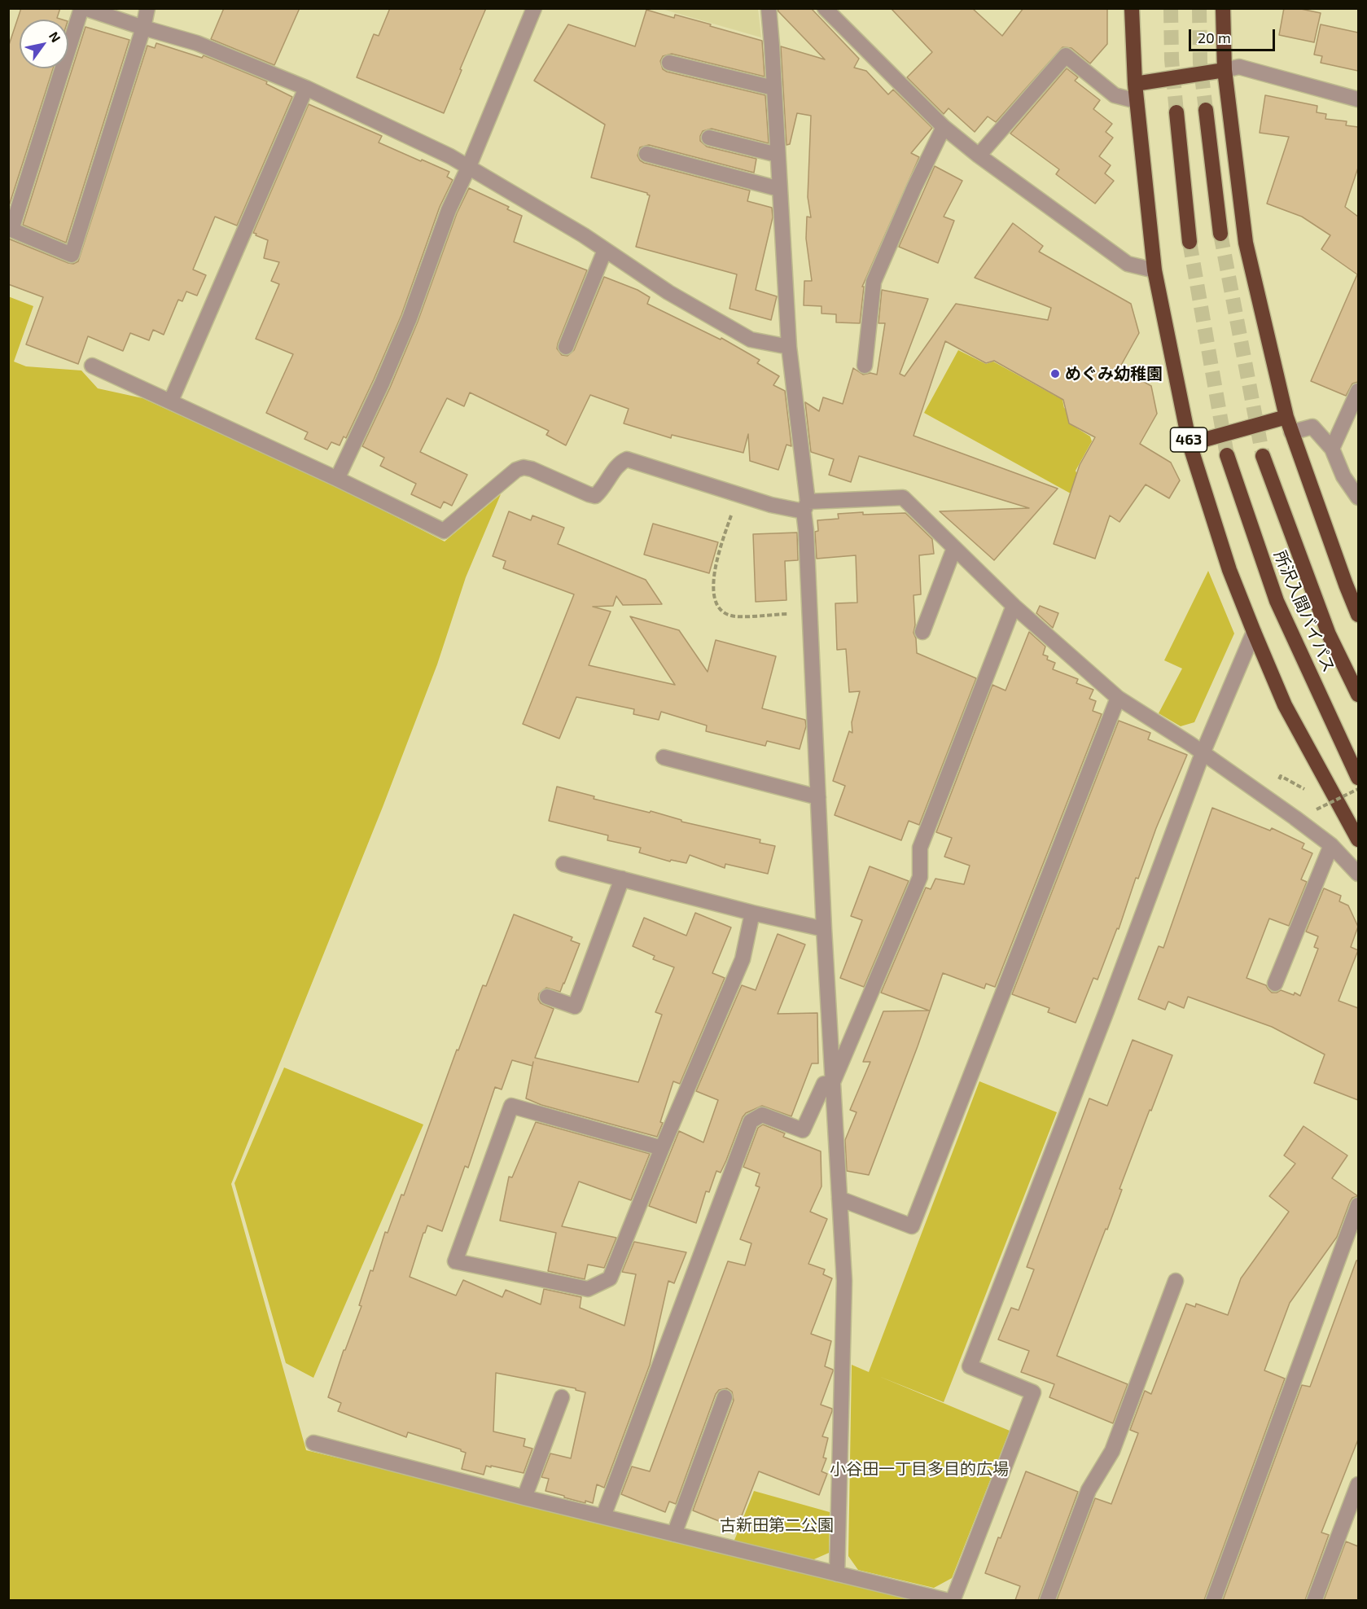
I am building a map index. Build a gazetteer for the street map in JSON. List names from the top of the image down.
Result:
{
  "streets": {
    "highway": ["463", "所沢入間バイパス"]
  },
  "parks": ["小谷田一丁目多目的広場", "古新田第二公園"],
  "places": ["めぐみ幼稚園"],
  "scale_bar": "20 m",
  "north": "top right"
}
